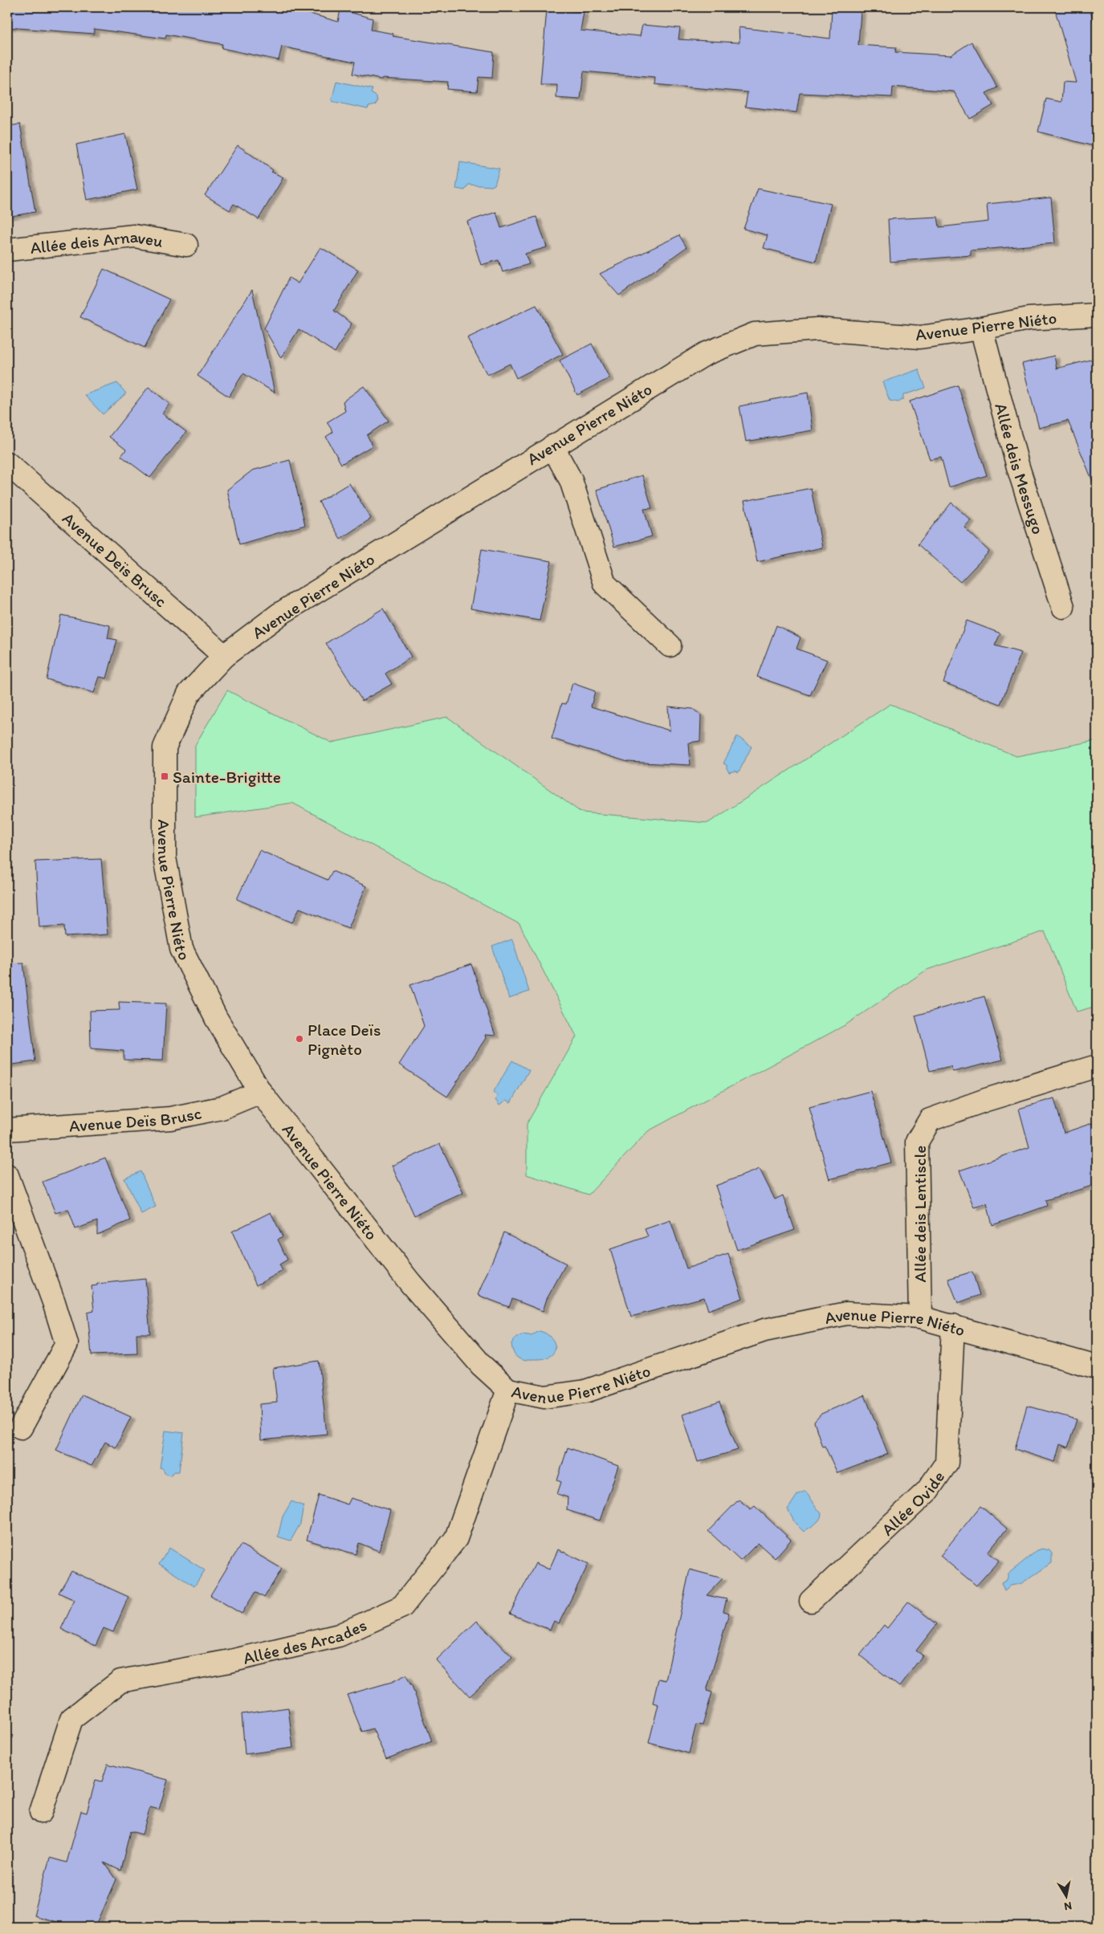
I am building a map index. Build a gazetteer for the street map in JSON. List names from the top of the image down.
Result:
{
  "streets": {
    "street": [
      "Allée deis Arnaveu",
      "Avenue Pierre Niéto",
      "Allée deis Messugo",
      "Avenue Deïs Brusc",
      "Allée deis Lentiscle",
      "Allée Ovide",
      "Allée des Arcades"
    ]
  },
  "crossings": [
    ["Avenue Pierre Niéto", "Allée deis Messugo"],
    ["Avenue Pierre Niéto", "Avenue Deïs Brusc"],
    ["Avenue Pierre Niéto", "Allée deis Lentiscle"],
    ["Avenue Pierre Niéto", "Allée Ovide"],
    ["Avenue Pierre Niéto", "Allée des Arcades"]
  ],
  "places": {
    "transit": ["Sainte-Brigitte"],
    "other": ["Place Deïs Pignèto"]
  },
  "north": "bottom"
}
